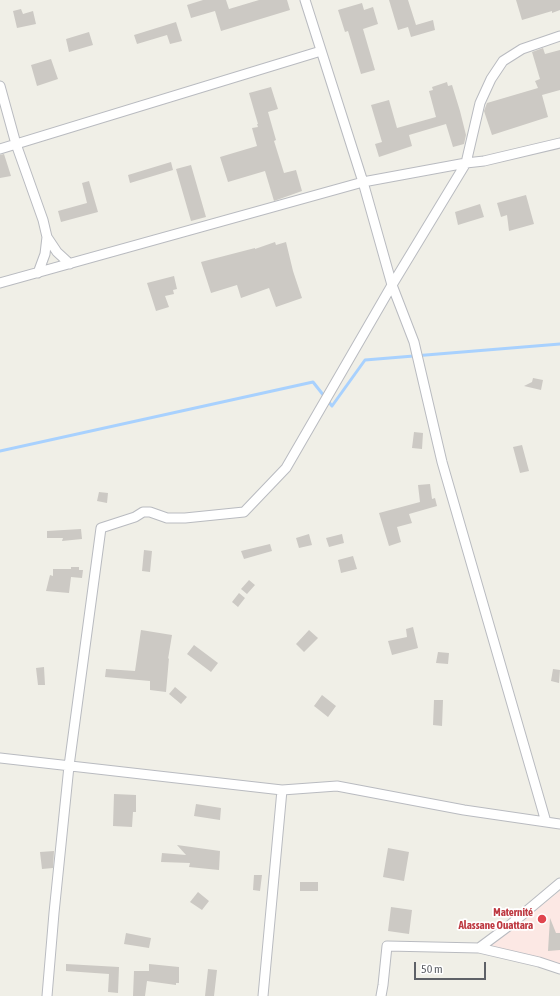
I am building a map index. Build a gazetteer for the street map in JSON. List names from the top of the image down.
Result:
{
  "places": ["Maternité Alassane Ouattara"],
  "scale_bar": "50 m"
}
